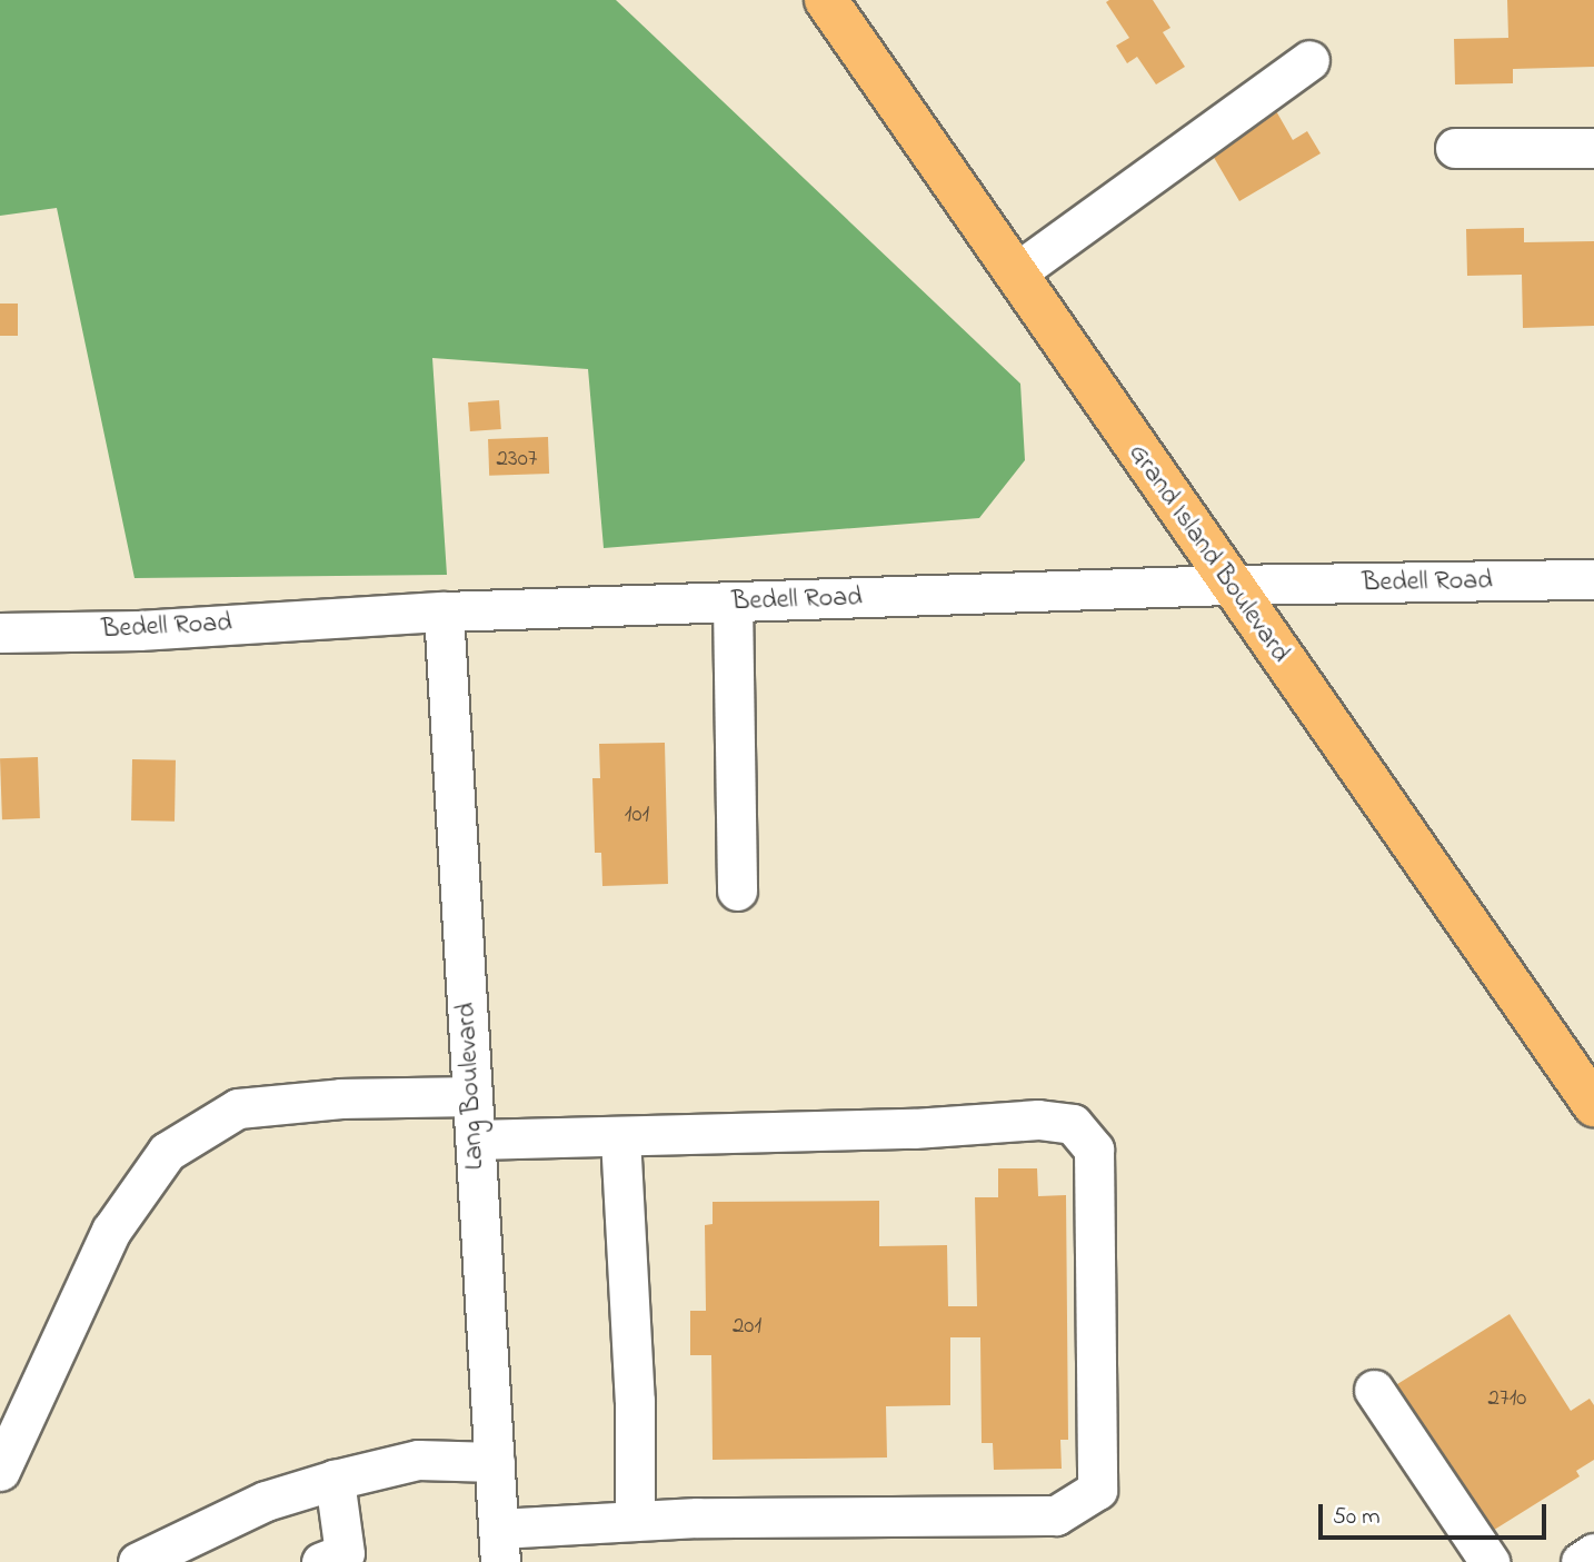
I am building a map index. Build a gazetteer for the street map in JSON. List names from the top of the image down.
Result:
{
  "streets": {
    "main road": ["Grand Island Boulevard"],
    "street": ["Bedell Road", "Lang Boulevard"]
  },
  "crossings": [
    ["Grand Island Boulevard", "Bedell Road"],
    ["Bedell Road", "Lang Boulevard"]
  ],
  "house_numbers": [
    "2307",
    "101",
    "201",
    "2710"
  ],
  "scale_bar": "50 m"
}
